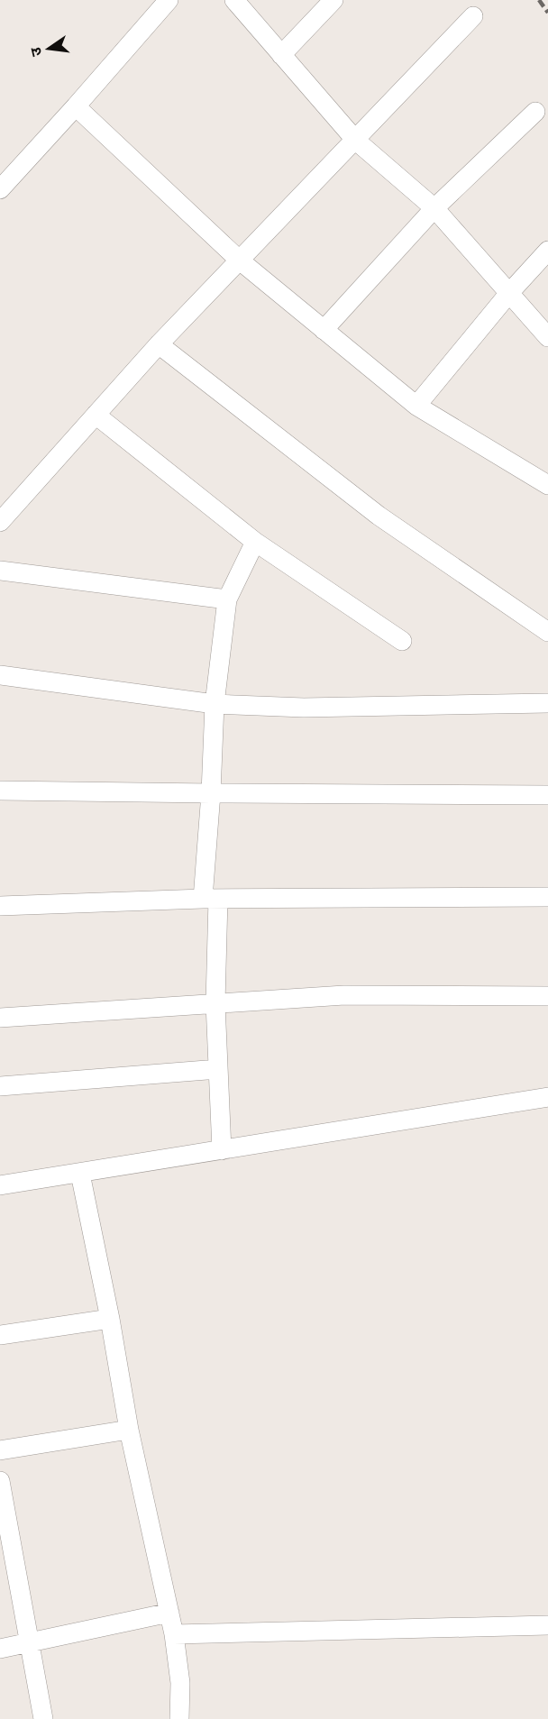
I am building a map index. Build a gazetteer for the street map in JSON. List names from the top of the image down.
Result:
{
  "north": "left"
}
